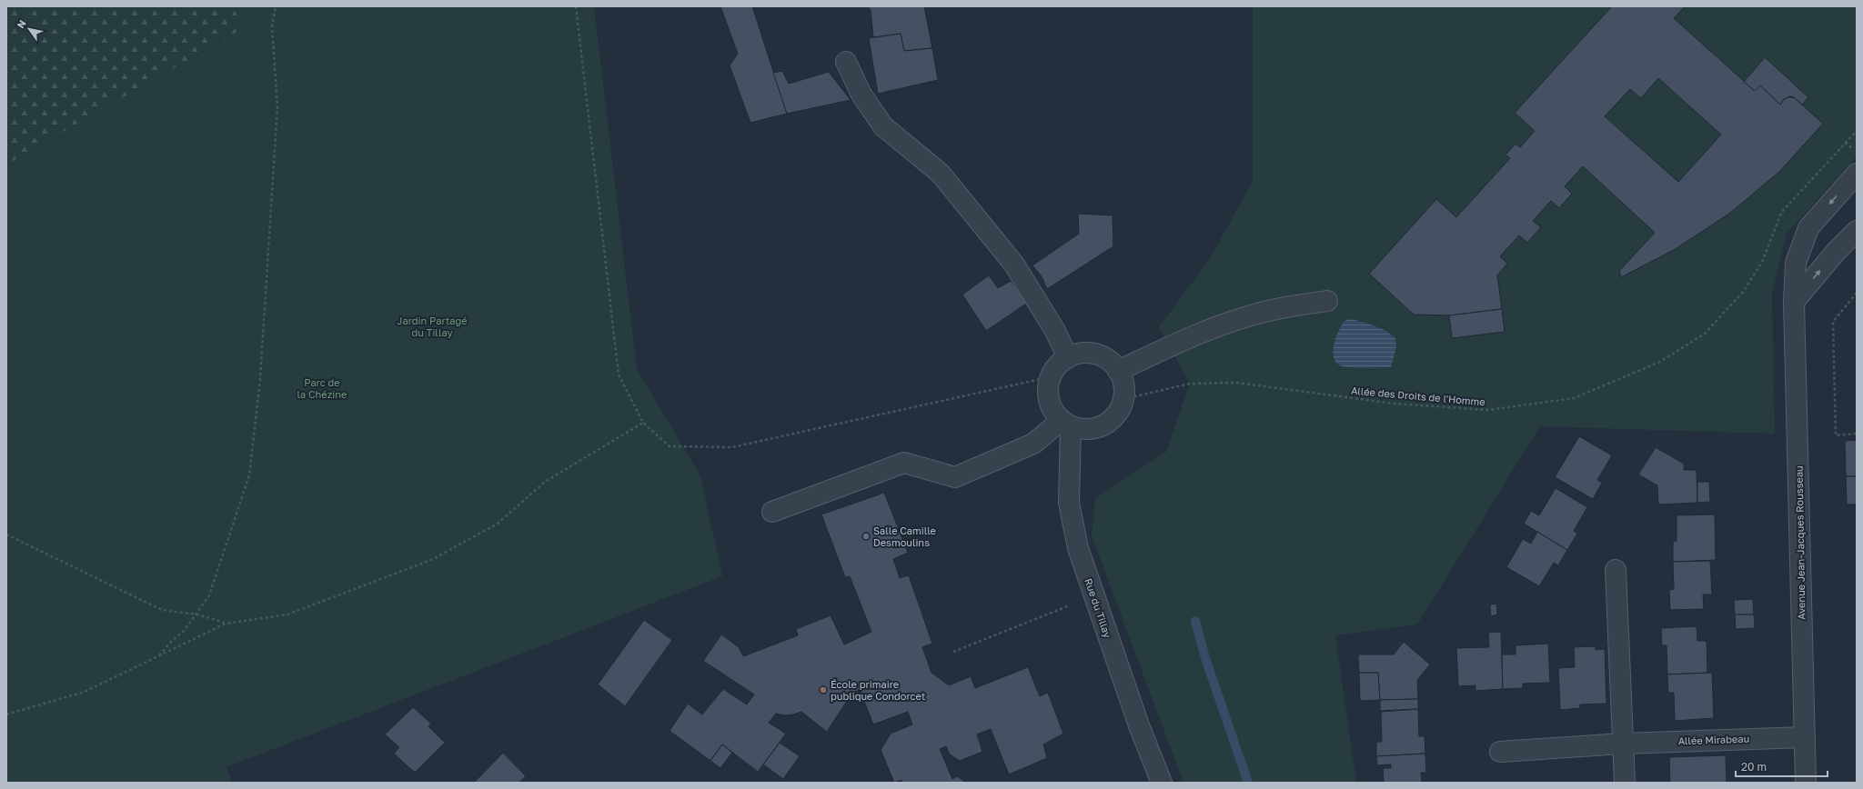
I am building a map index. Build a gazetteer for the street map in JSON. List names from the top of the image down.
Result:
{
  "streets": {
    "street": ["Avenue Jean-Jacques Rousseau", "Rue du Tillay", "Allée Mirabeau"],
    "path": ["Allée des Droits de l'Homme"]
  },
  "crossings": [
    ["Allée des Droits de l'Homme", "Rue du Tillay"],
    ["Avenue Jean-Jacques Rousseau", "Allée Mirabeau"]
  ],
  "parks": ["Jardin Partagé du Tillay", "Parc de la Chézine"],
  "places": ["Salle Camille Desmoulins", "École primaire publique Condorcet"],
  "scale_bar": "20 m",
  "north": "top left"
}
